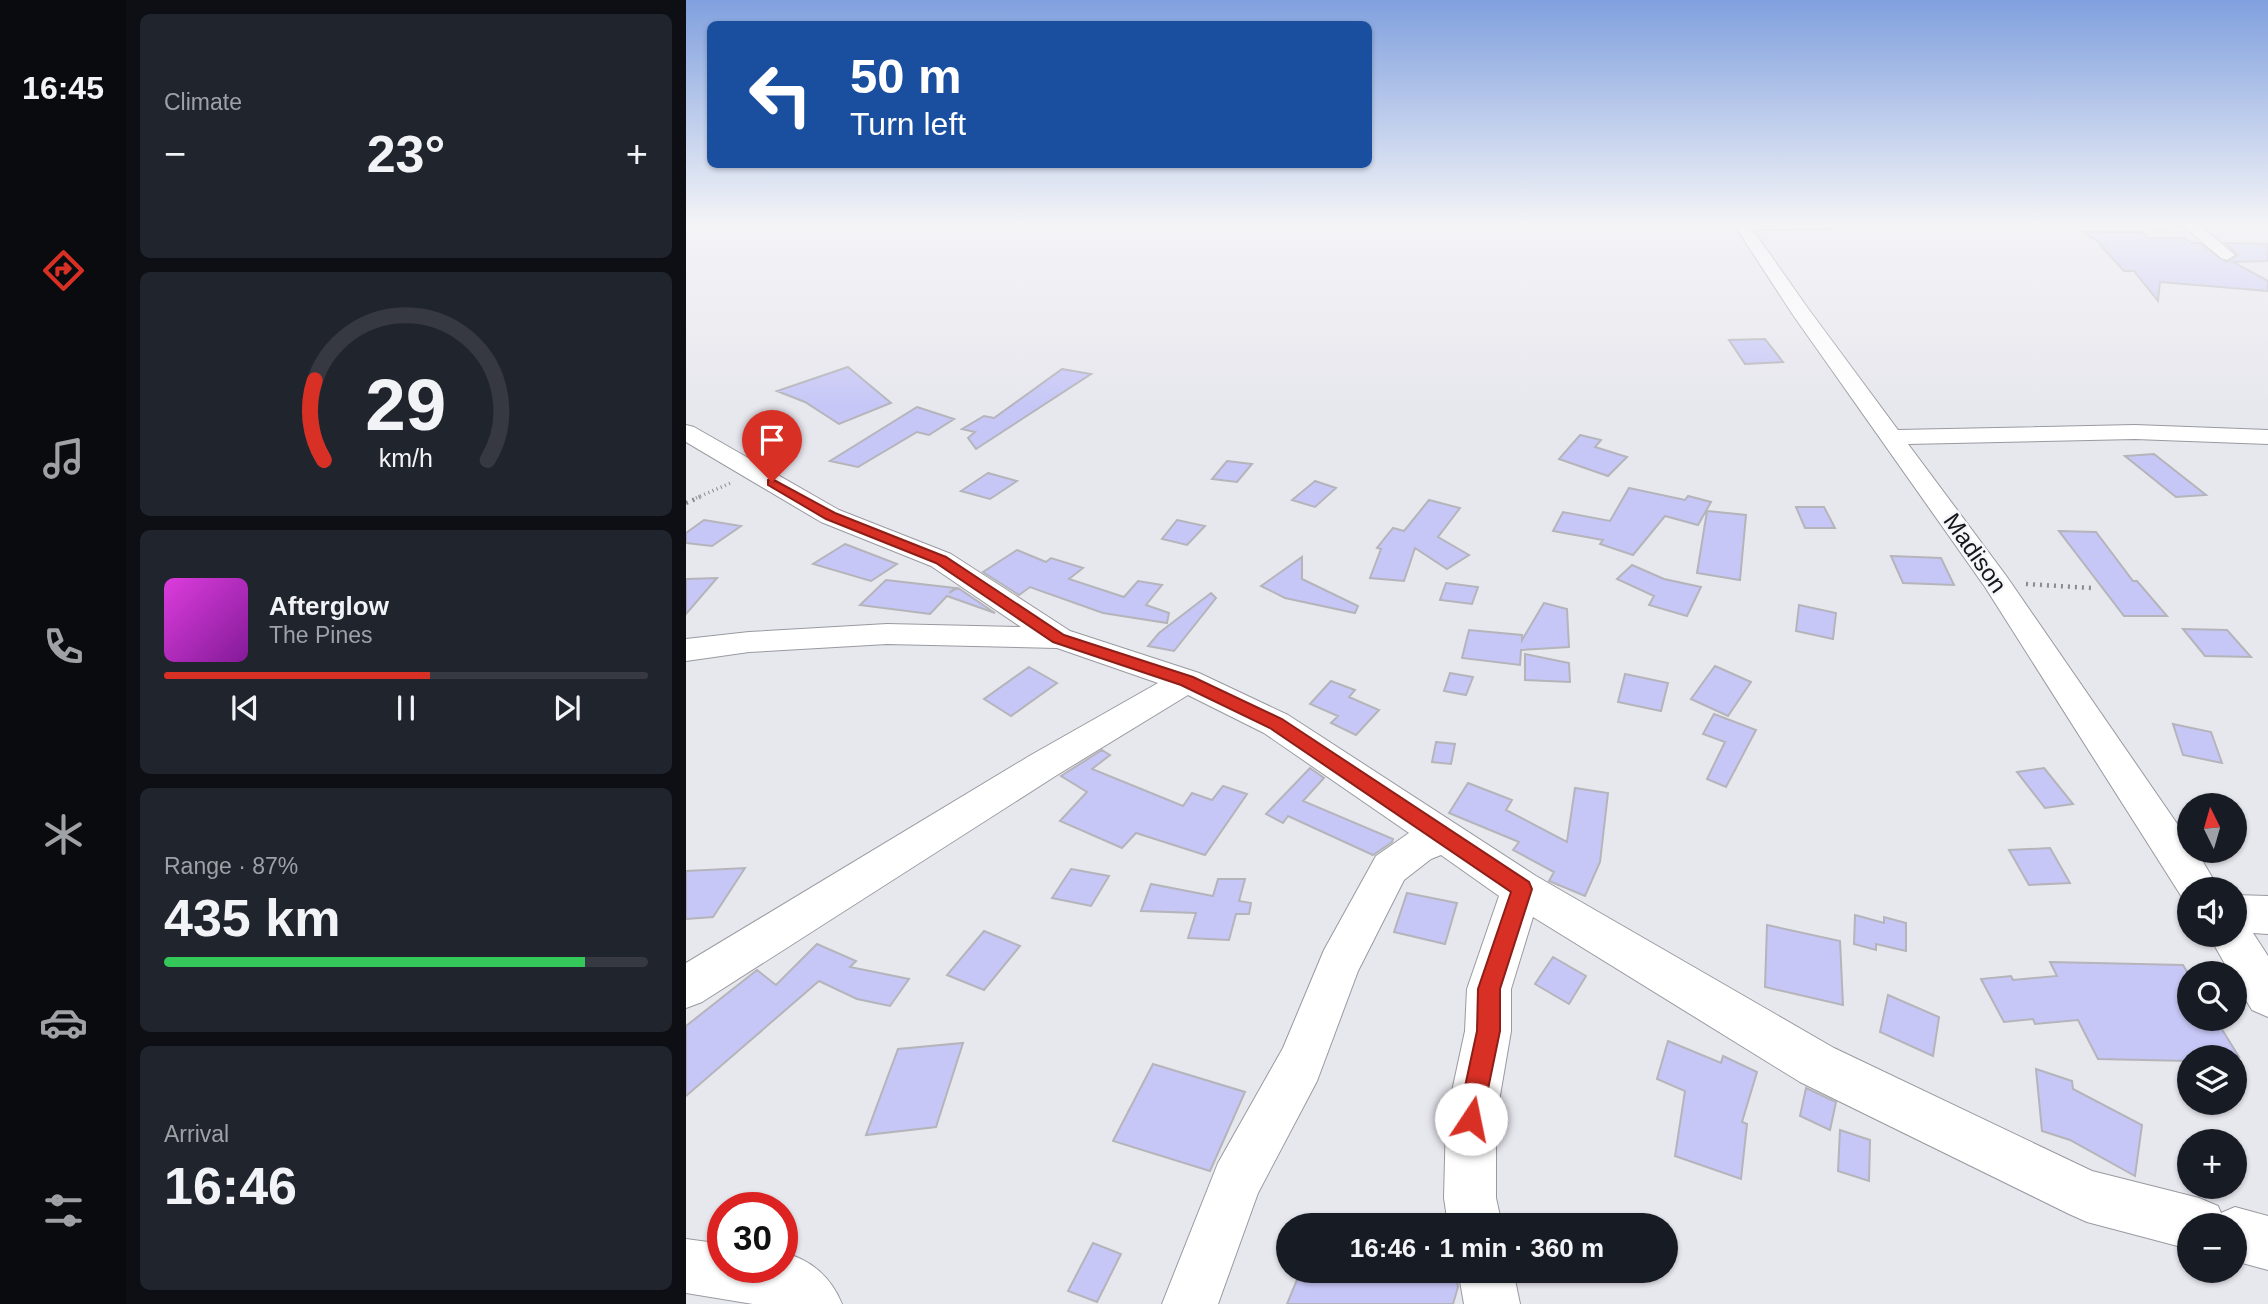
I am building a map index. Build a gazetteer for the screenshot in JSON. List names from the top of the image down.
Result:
{
  "streets": {
    "street": ["Madison"]
  },
  "north": "top",
  "page": {
    "tabs": "16:45",
    "tile": [
      "Climate",
      ["Range · 87%", "435 km"],
      ["Arrival", "16:46"]
    ],
    "turn": ["50 m", "Turn left"],
    "heat": ["−", "23°", "+"],
    "song": ["Afterglow", "The Pines"],
    "map_buttons": ["+", "−"],
    "limit": "30",
    "trip": "16:46 · 1 min · 360 m",
    "gauge": ["29", "km/h"]
  }
}
